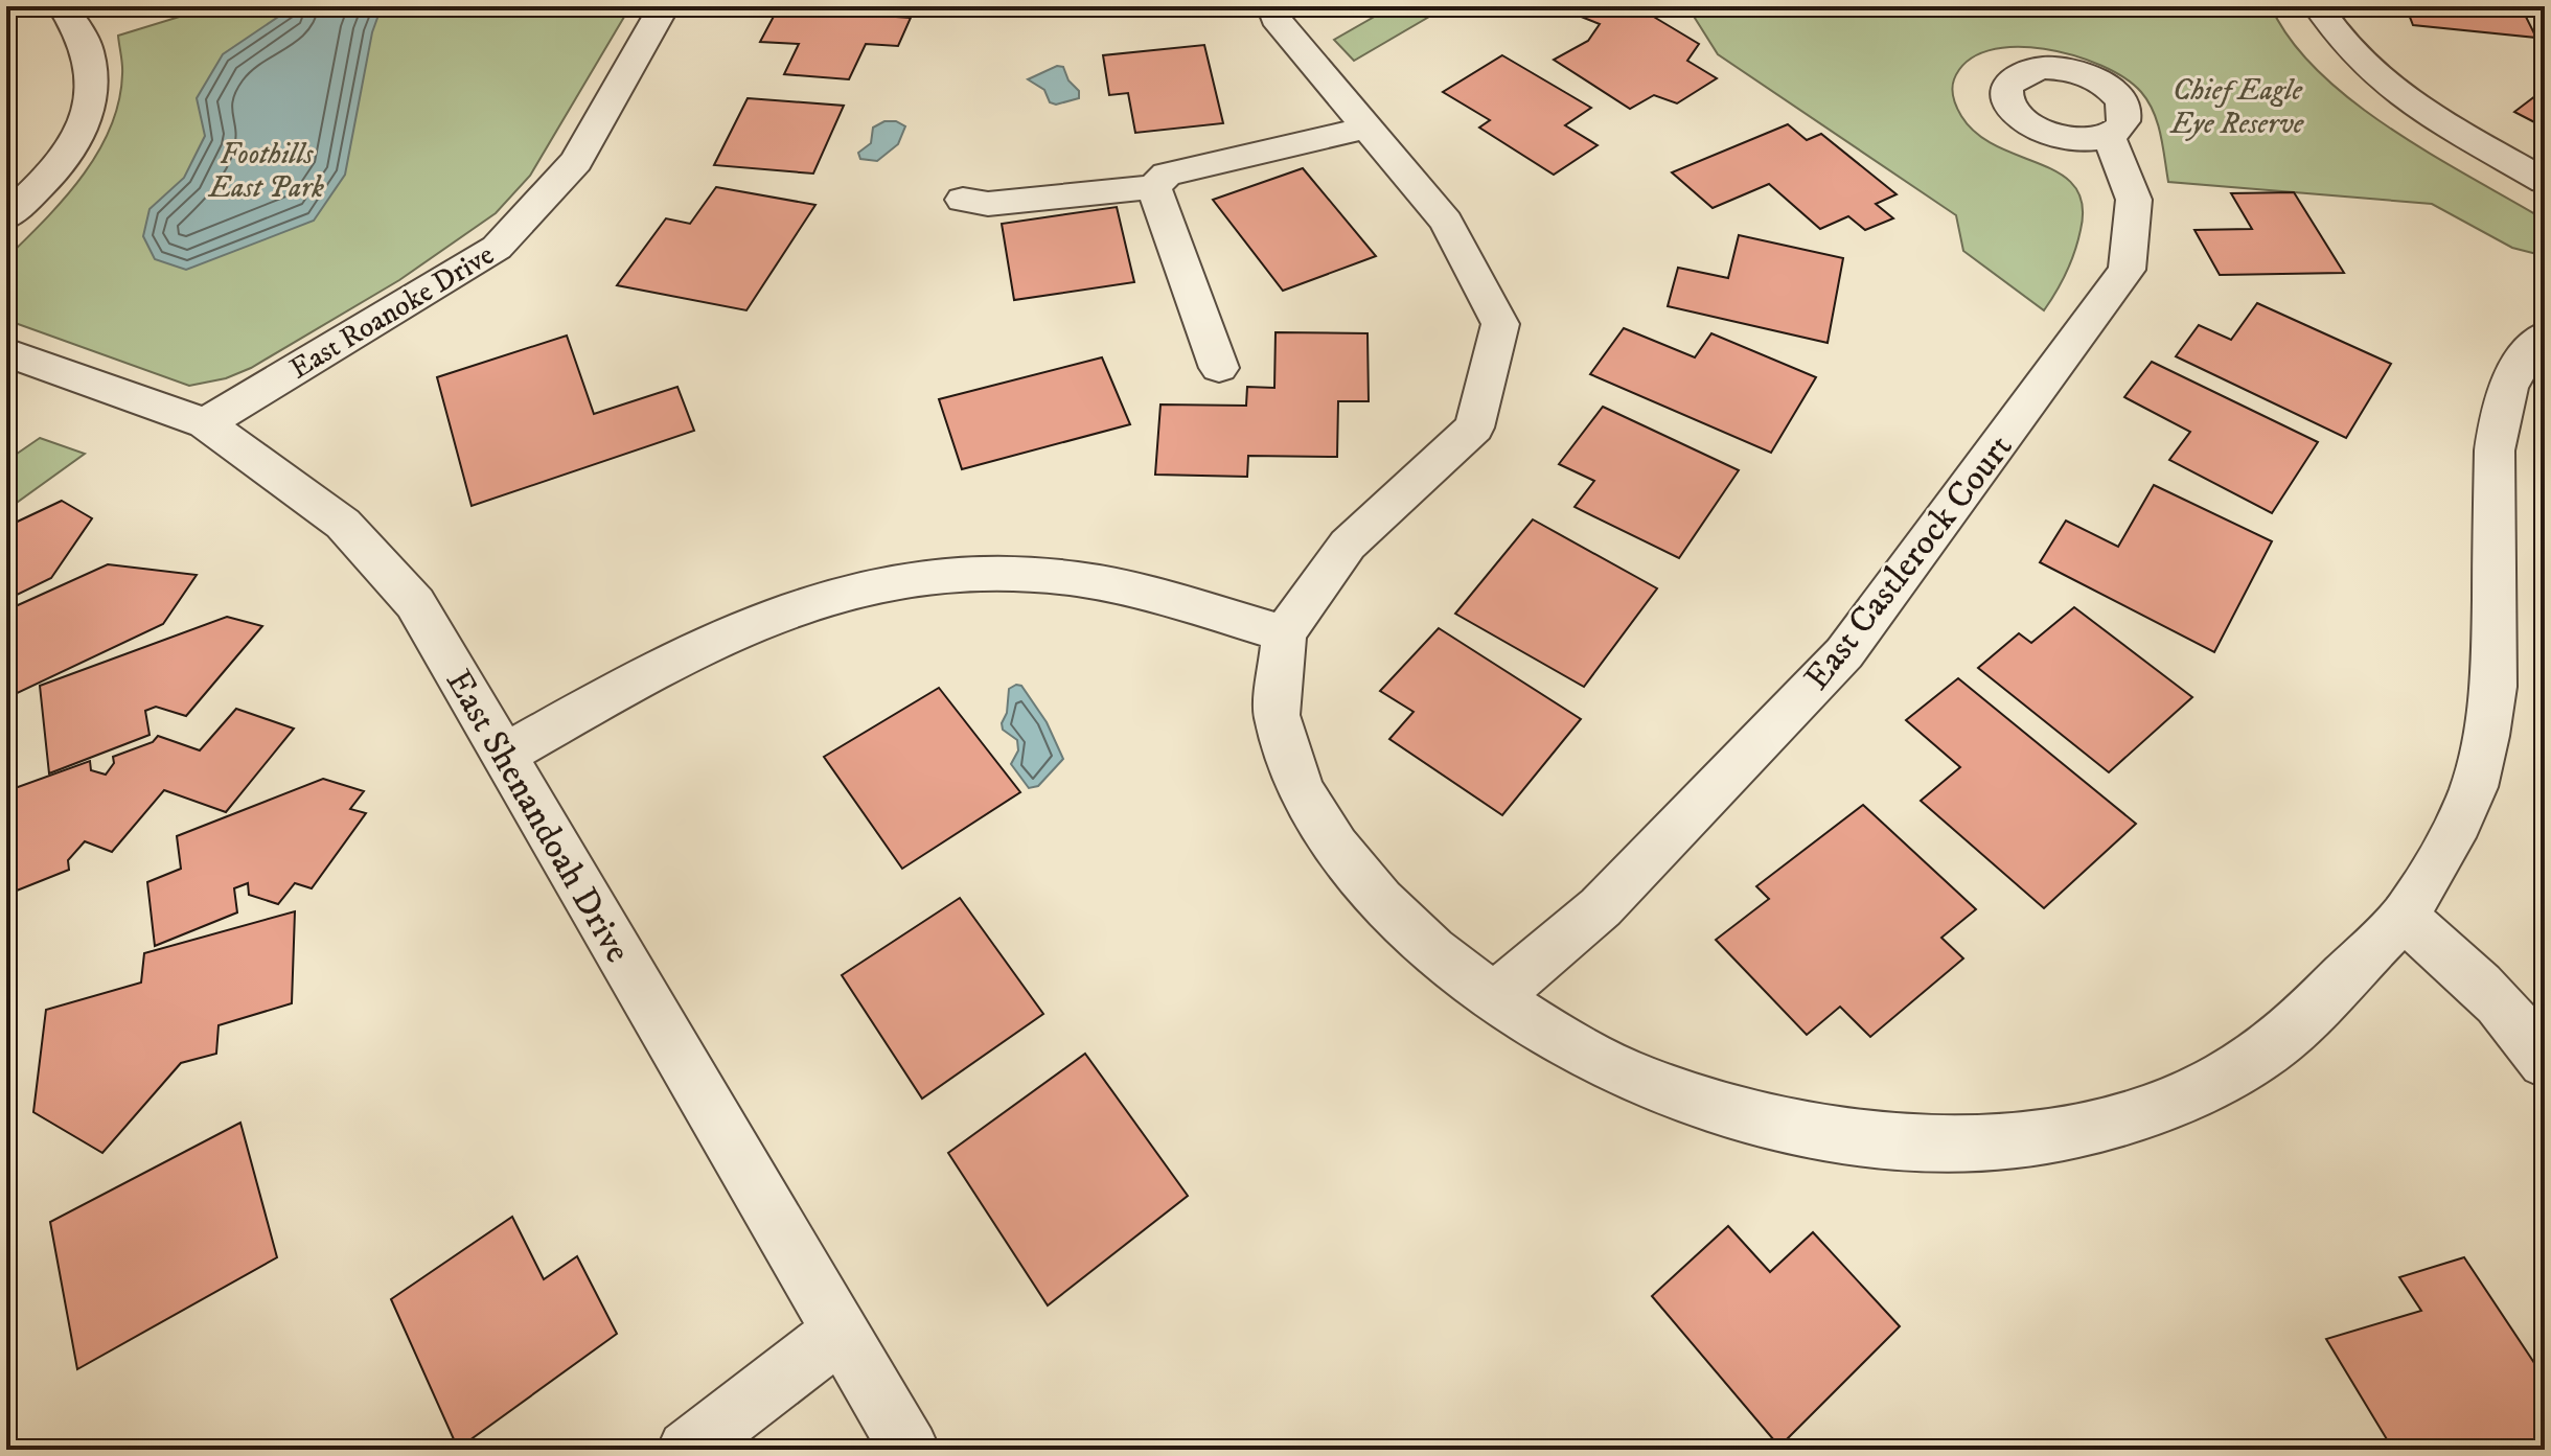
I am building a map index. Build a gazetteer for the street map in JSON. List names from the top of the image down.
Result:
{
  "streets": {
    "street": ["East Roanoke Drive", "East Castlerock Court", "East Shenandoah Drive"]
  },
  "crossings": [
    ["East Roanoke Drive", "East Shenandoah Drive"]
  ],
  "parks": ["Chief Eagle Eye Reserve", "Foothills East Park"]
}
